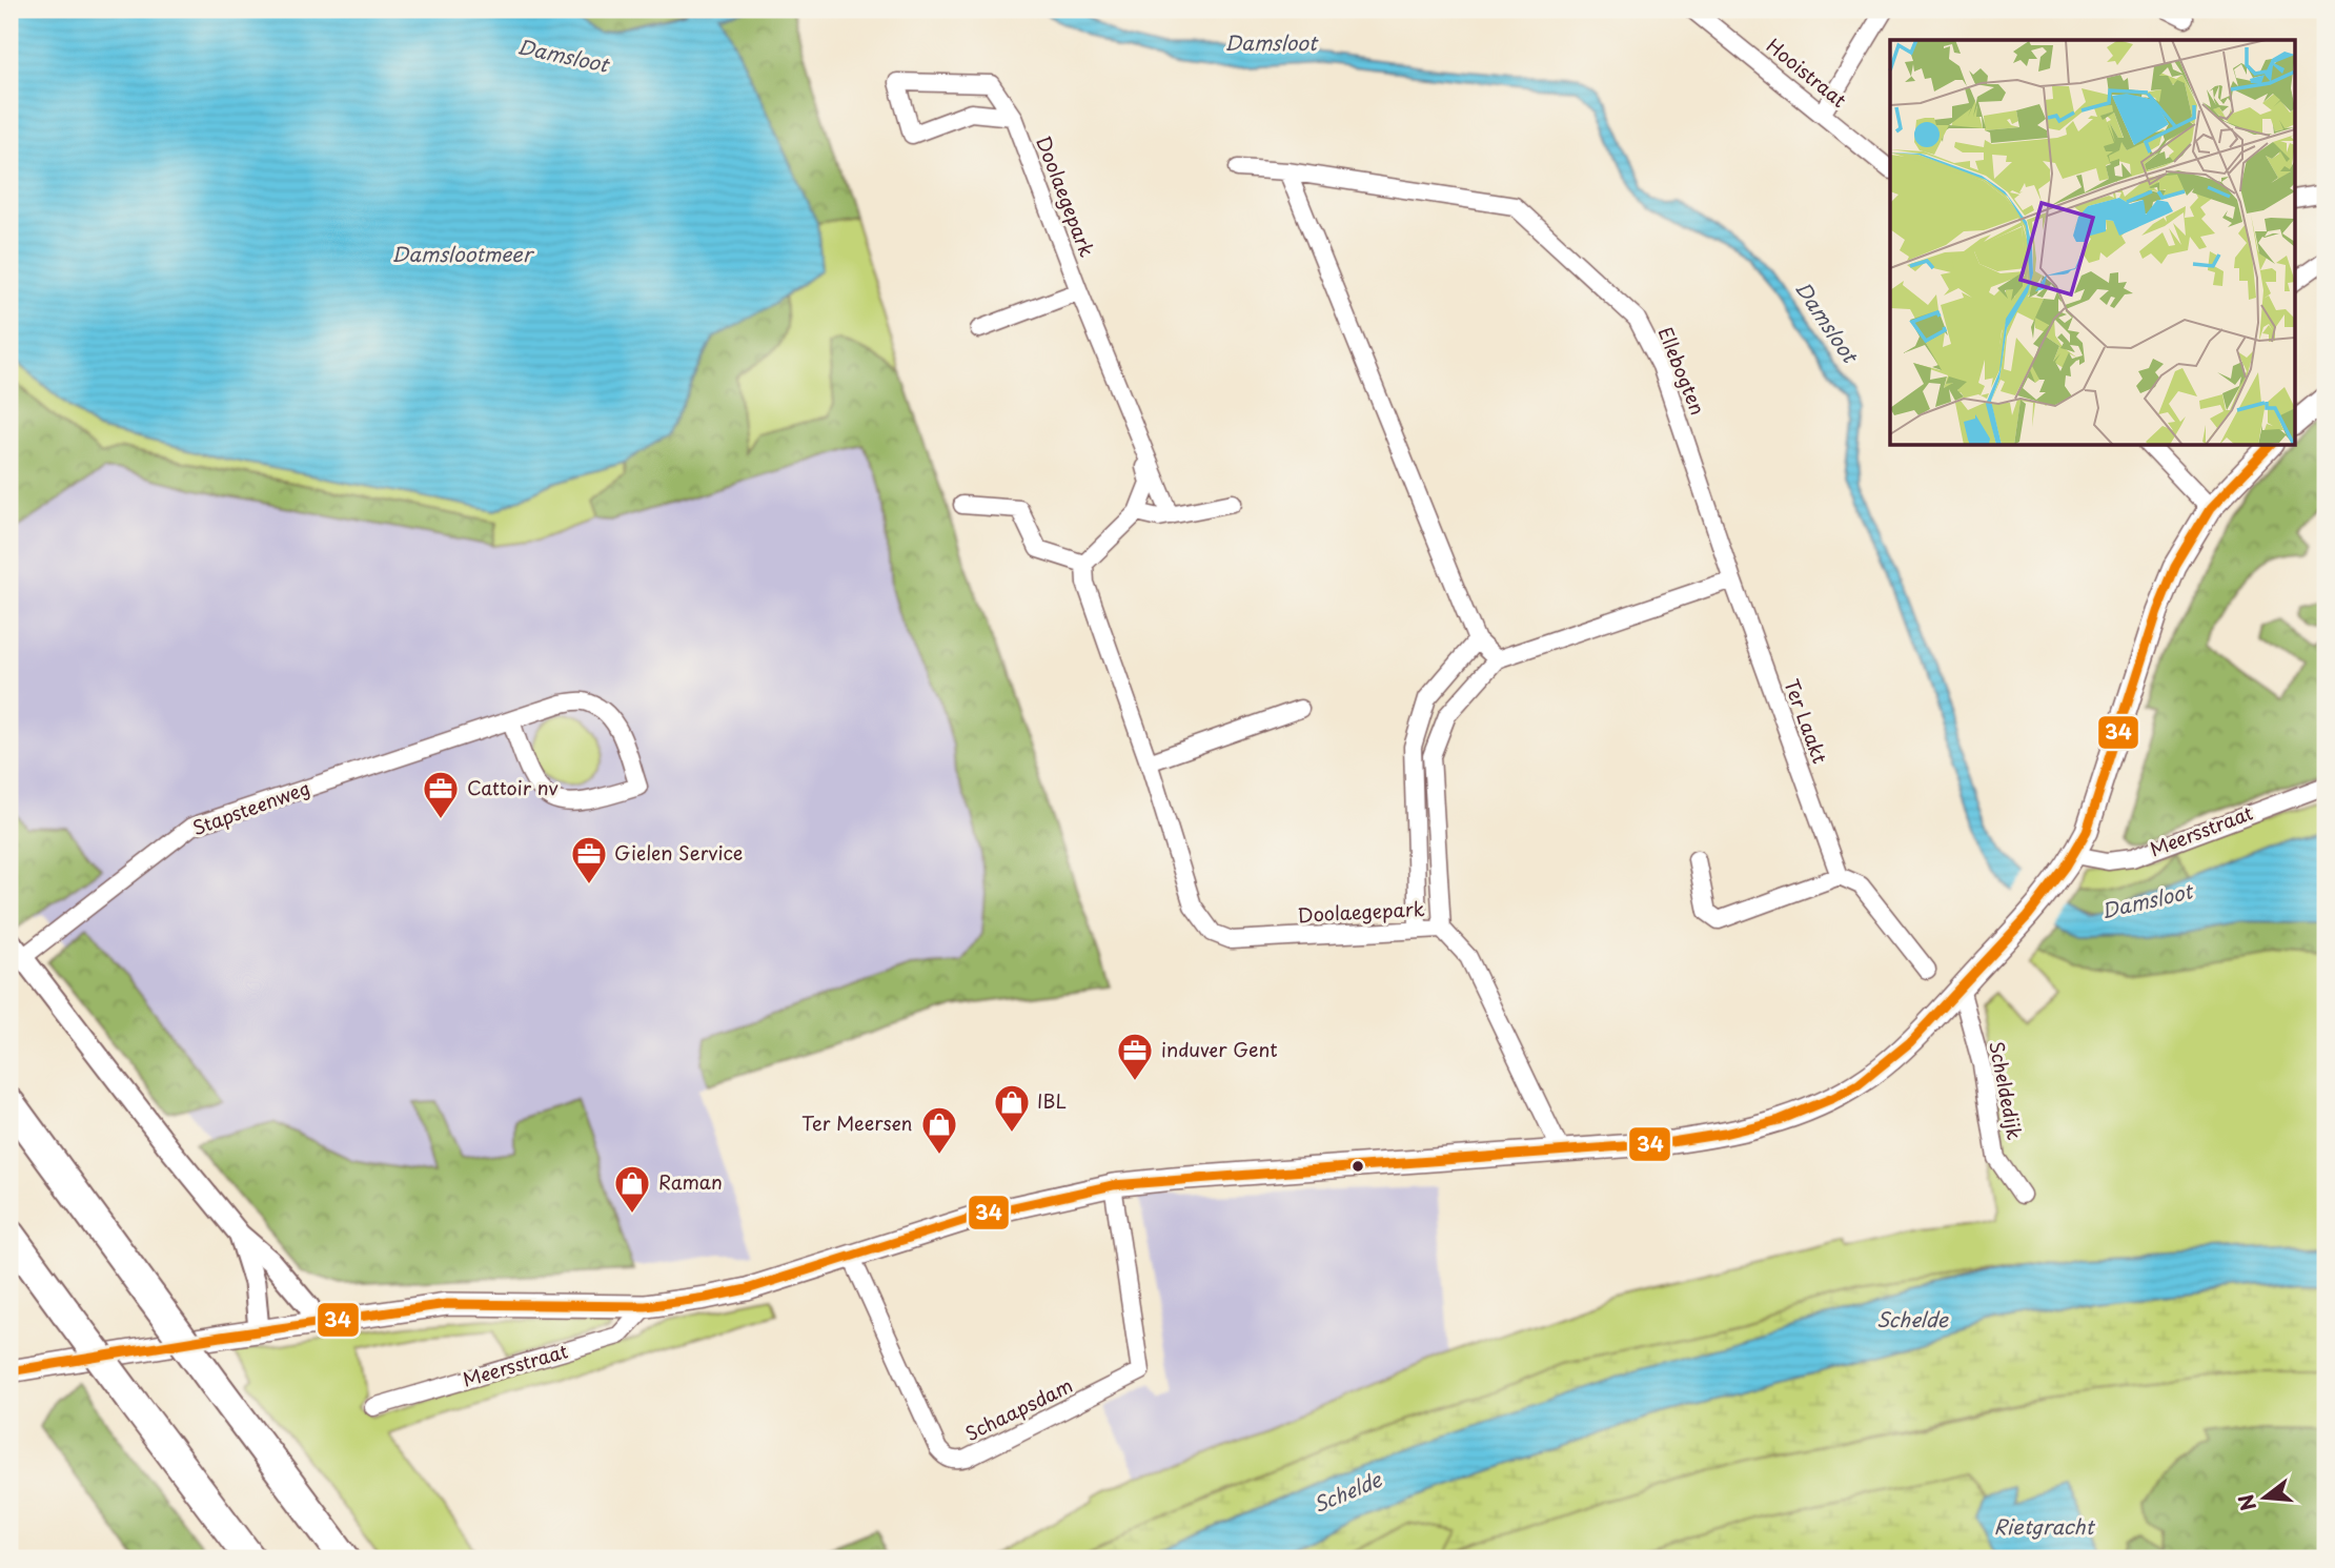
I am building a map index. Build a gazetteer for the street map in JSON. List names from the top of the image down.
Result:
{
  "streets": {
    "street": [
      "Hooistraat",
      "Doolaegepark",
      "Ellebogten",
      "Ter Laakt",
      "Stapsteenweg",
      "Meersstraat",
      "Scheldedijk",
      "Schaapsdam"
    ]
  },
  "crossings": [
    ["Ellebogten", "Ter Laakt"]
  ],
  "water": [
    "Damsloot",
    "Damslootmeer",
    "Schelde",
    "Rietgracht"
  ],
  "places": {
    "office": ["Cattoir nv", "Gielen Service", "induver Gent"],
    "shop": ["IBL", "Ter Meersen", "Raman"]
  },
  "lines": ["transit line 34"],
  "north": "left"
}
